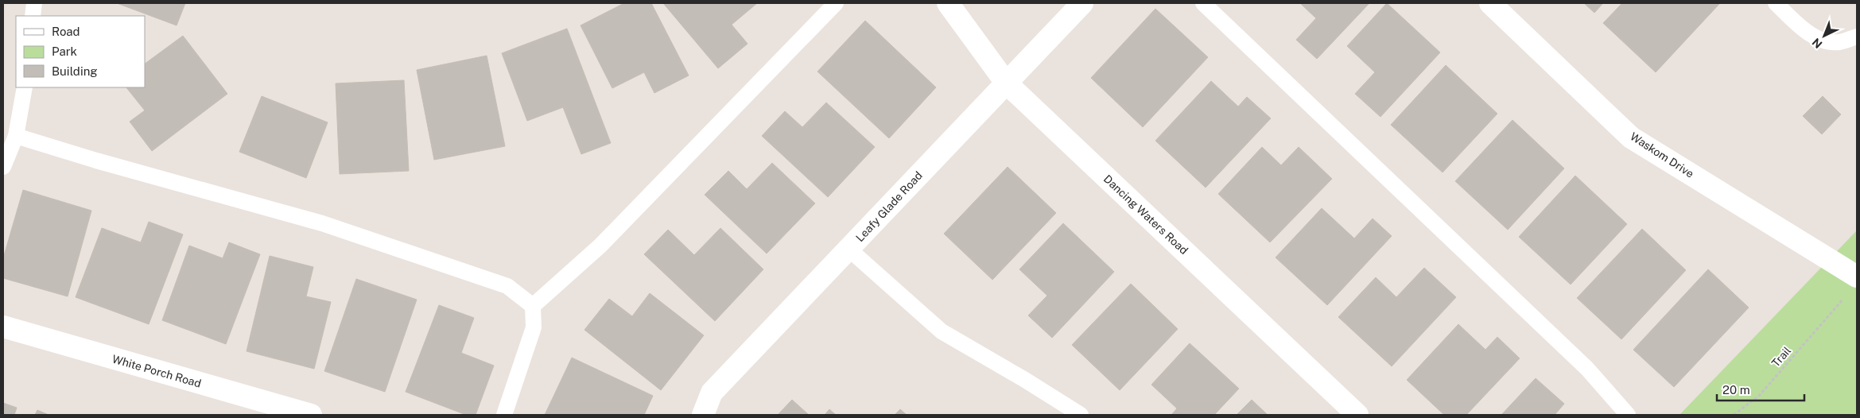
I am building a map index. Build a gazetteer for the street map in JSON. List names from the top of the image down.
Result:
{
  "streets": {
    "street": [
      "Waskom Drive",
      "Leafy Glade Road",
      "Dancing Waters Road",
      "White Porch Road"
    ],
    "path": ["Trail"]
  },
  "crossings": [
    ["Leafy Glade Road", "Dancing Waters Road"]
  ],
  "legend": ["Road", "Park", "Building"],
  "scale_bar": "20 m",
  "north": "bottom left"
}
